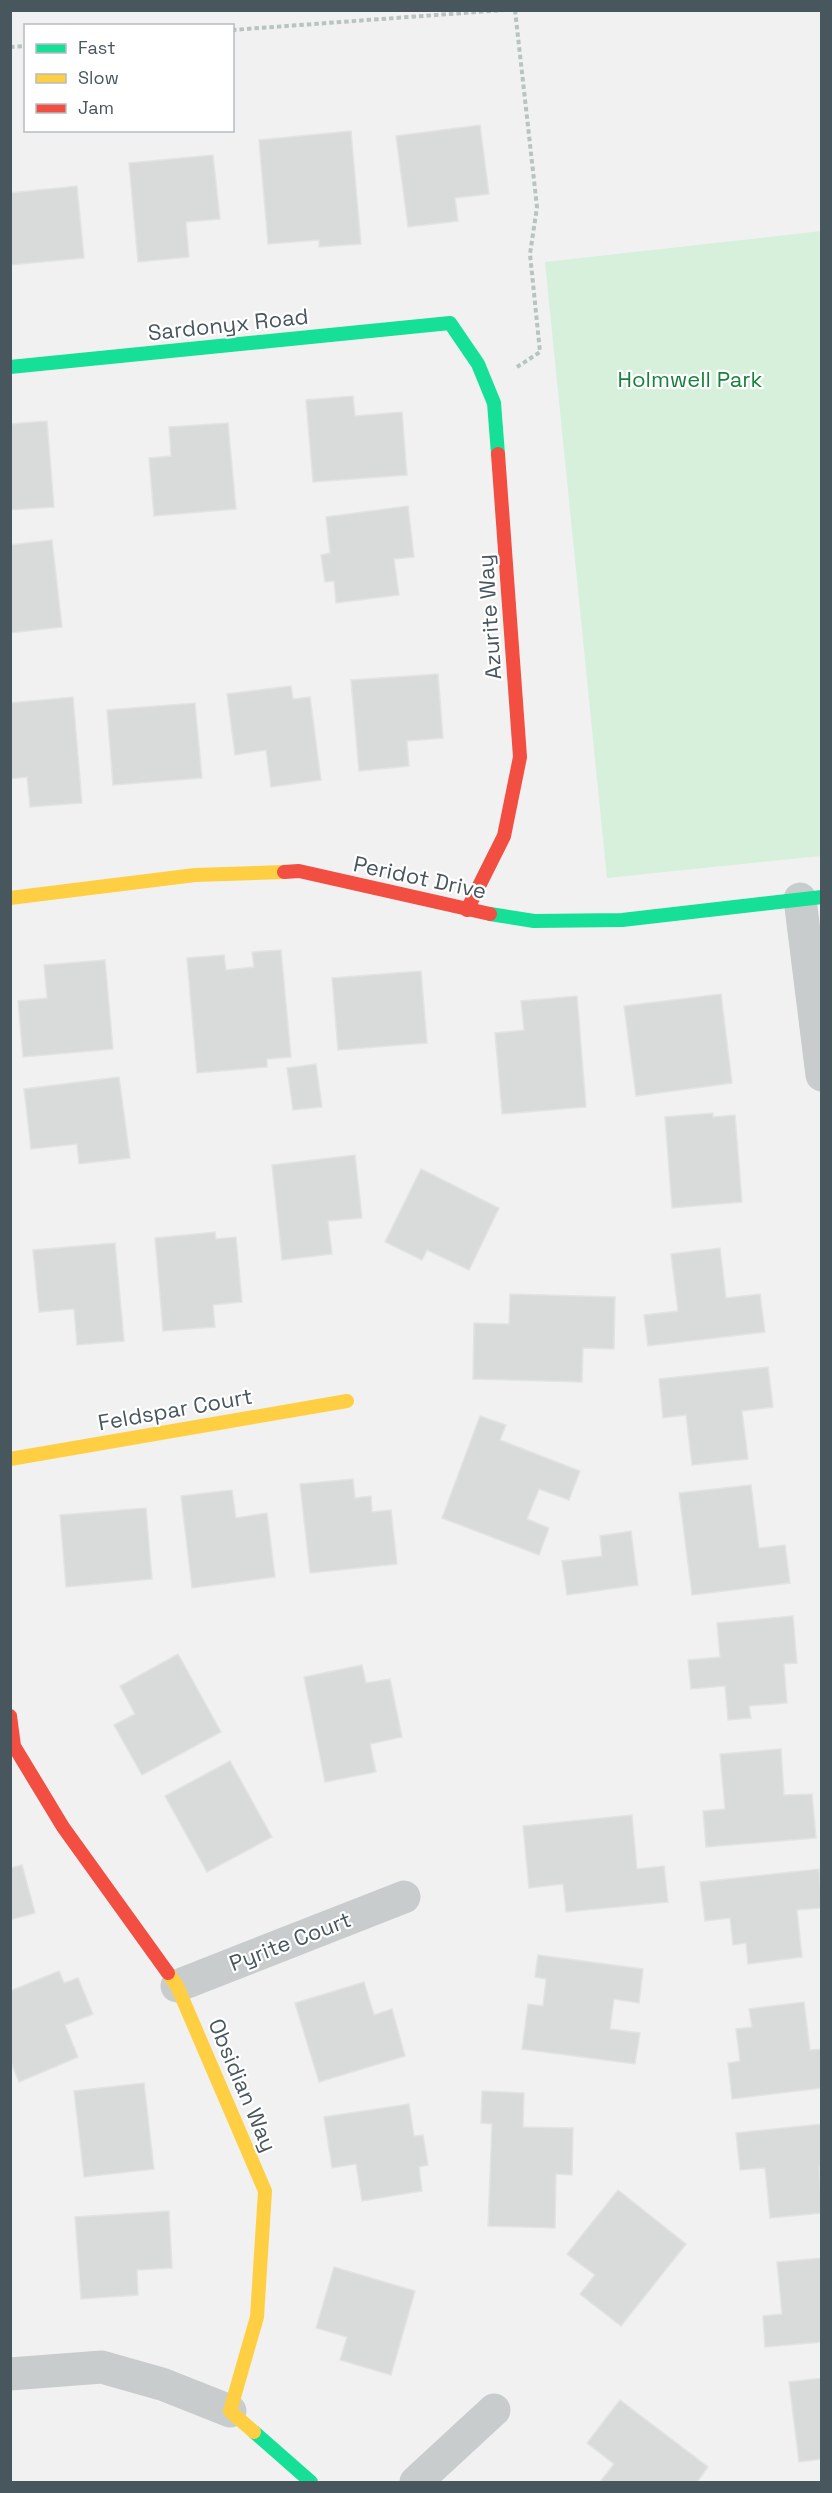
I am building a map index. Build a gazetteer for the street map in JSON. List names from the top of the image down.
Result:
{
  "streets": {
    "street": [
      "Sardonyx Road",
      "Azurite Way",
      "Peridot Drive",
      "Feldspar Court",
      "Pyrite Court",
      "Obsidian Way"
    ]
  },
  "crossings": [
    ["Sardonyx Road", "Azurite Way"],
    ["Azurite Way", "Peridot Drive"],
    ["Pyrite Court", "Obsidian Way"]
  ],
  "parks": ["Holmwell Park"],
  "legend": ["Fast", "Slow", "Jam"]
}
